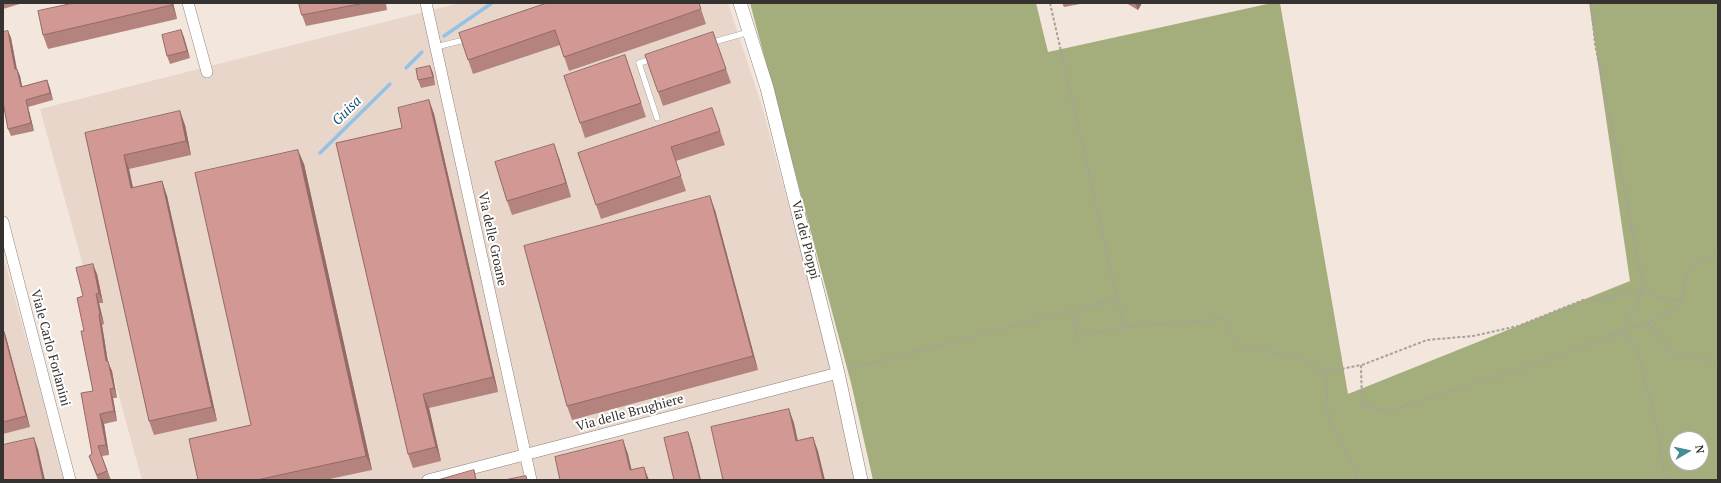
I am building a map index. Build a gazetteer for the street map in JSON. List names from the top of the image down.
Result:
{
  "streets": {
    "street": [
      "Via delle Groane",
      "Via dei Pioppi",
      "Viale Carlo Forlanini",
      "Via delle Brughiere"
    ]
  },
  "crossings": [
    ["Via delle Groane", "Via delle Brughiere"],
    ["Via dei Pioppi", "Via delle Brughiere"]
  ],
  "water": ["Guisa"],
  "north": "right"
}
